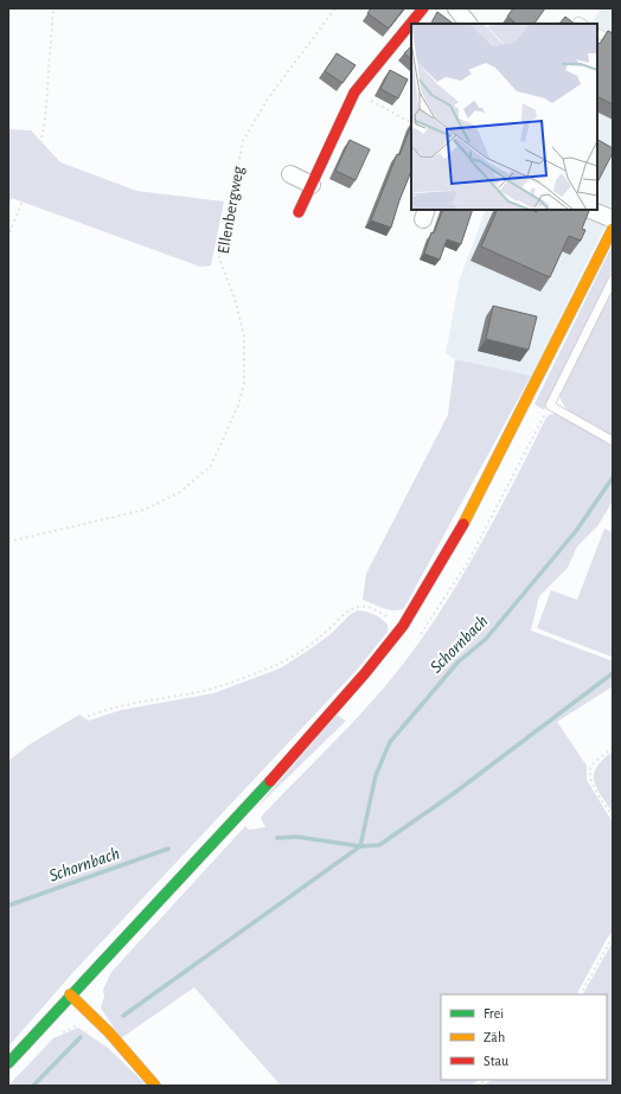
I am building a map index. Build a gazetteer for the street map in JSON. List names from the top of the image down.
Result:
{
  "streets": {
    "path": ["Ellenbergweg"]
  },
  "water": ["Schornbach"],
  "legend": ["Frei", "Zäh", "Stau"]
}
